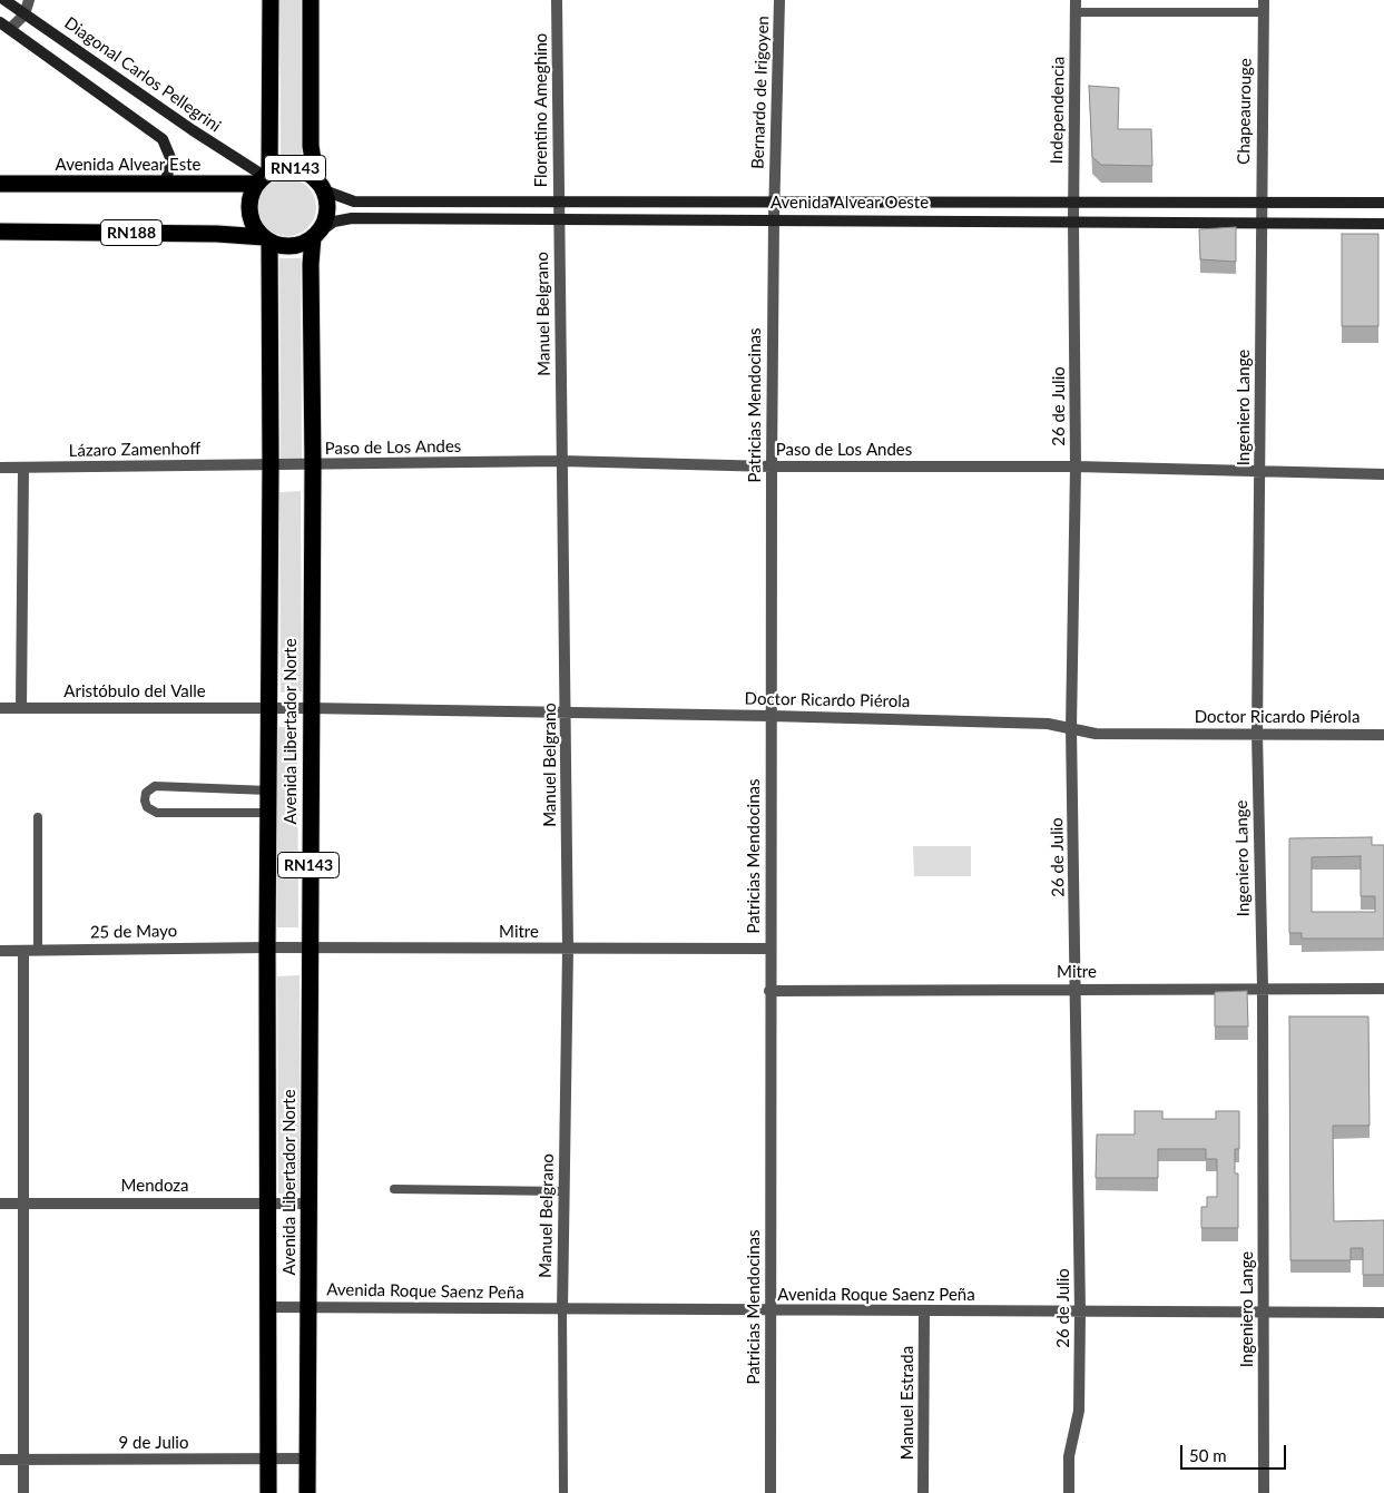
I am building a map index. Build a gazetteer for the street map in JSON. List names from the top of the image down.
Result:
{
  "streets": {
    "highway": [
      "Avenida Alvear Este",
      "RN143",
      "RN188",
      "Avenida Libertador Norte"
    ],
    "main road": ["Diagonal Carlos Pellegrini", "Avenida Alvear Oeste"],
    "street": [
      "Bernardo de Irigoyen",
      "Florentino Ameghino",
      "Independencia",
      "Chapeaurouge",
      "Manuel Belgrano",
      "Patricias Mendocinas",
      "26 de Julio",
      "Ingeniero Lange",
      "Paso de Los Andes",
      "Lázaro Zamenhoff",
      "Aristóbulo del Valle",
      "Doctor Ricardo Piérola",
      "25 de Mayo",
      "Mitre",
      "Mendoza",
      "Avenida Roque Saenz Peña",
      "Manuel Estrada",
      "9 de Julio"
    ]
  },
  "crossings": [
    ["Diagonal Carlos Pellegrini", "Avenida Alvear Este"],
    ["Diagonal Carlos Pellegrini", "RN143"],
    ["Diagonal Carlos Pellegrini", "Avenida Alvear Oeste"],
    ["Diagonal Carlos Pellegrini", "RN188"],
    ["Diagonal Carlos Pellegrini", "Avenida Libertador Norte"],
    ["Bernardo de Irigoyen", "Avenida Alvear Oeste"],
    ["Bernardo de Irigoyen", "Patricias Mendocinas"],
    ["Florentino Ameghino", "Avenida Alvear Oeste"],
    ["Florentino Ameghino", "Manuel Belgrano"],
    ["Independencia", "Avenida Alvear Oeste"],
    ["Independencia", "26 de Julio"],
    ["Chapeaurouge", "Avenida Alvear Oeste"],
    ["Chapeaurouge", "Ingeniero Lange"],
    ["Avenida Alvear Este", "RN143"],
    ["Avenida Alvear Este", "Avenida Alvear Oeste"],
    ["Avenida Alvear Este", "RN188"],
    ["Avenida Alvear Este", "Avenida Libertador Norte"],
    ["RN143", "Avenida Alvear Oeste"],
    ["RN143", "RN188"],
    ["RN143", "Avenida Libertador Norte"],
    ["Avenida Alvear Oeste", "RN188"],
    ["Avenida Alvear Oeste", "Manuel Belgrano"],
    ["Avenida Alvear Oeste", "Patricias Mendocinas"],
    ["Avenida Alvear Oeste", "26 de Julio"],
    ["Avenida Alvear Oeste", "Ingeniero Lange"],
    ["Avenida Alvear Oeste", "Avenida Libertador Norte"],
    ["RN188", "Avenida Libertador Norte"],
    ["Manuel Belgrano", "Paso de Los Andes"],
    ["Manuel Belgrano", "Doctor Ricardo Piérola"],
    ["Manuel Belgrano", "Mitre"],
    ["Manuel Belgrano", "Avenida Roque Saenz Peña"],
    ["Patricias Mendocinas", "Paso de Los Andes"],
    ["Patricias Mendocinas", "Doctor Ricardo Piérola"],
    ["Patricias Mendocinas", "Mitre"],
    ["Patricias Mendocinas", "Avenida Roque Saenz Peña"],
    ["26 de Julio", "Paso de Los Andes"],
    ["26 de Julio", "Doctor Ricardo Piérola"],
    ["26 de Julio", "Mitre"],
    ["26 de Julio", "Avenida Roque Saenz Peña"],
    ["Ingeniero Lange", "Paso de Los Andes"],
    ["Ingeniero Lange", "Doctor Ricardo Piérola"],
    ["Ingeniero Lange", "Mitre"],
    ["Ingeniero Lange", "Avenida Roque Saenz Peña"],
    ["Paso de Los Andes", "Lázaro Zamenhoff"],
    ["Paso de Los Andes", "Avenida Libertador Norte"],
    ["Lázaro Zamenhoff", "Avenida Libertador Norte"],
    ["Aristóbulo del Valle", "Doctor Ricardo Piérola"],
    ["Aristóbulo del Valle", "Avenida Libertador Norte"],
    ["Doctor Ricardo Piérola", "Avenida Libertador Norte"],
    ["Avenida Libertador Norte", "25 de Mayo"],
    ["Avenida Libertador Norte", "Mitre"],
    ["Avenida Libertador Norte", "Mendoza"],
    ["Avenida Libertador Norte", "Avenida Roque Saenz Peña"],
    ["Avenida Libertador Norte", "9 de Julio"],
    ["25 de Mayo", "Mitre"],
    ["Avenida Roque Saenz Peña", "Manuel Estrada"]
  ],
  "scale_bar": "50 m"
}
